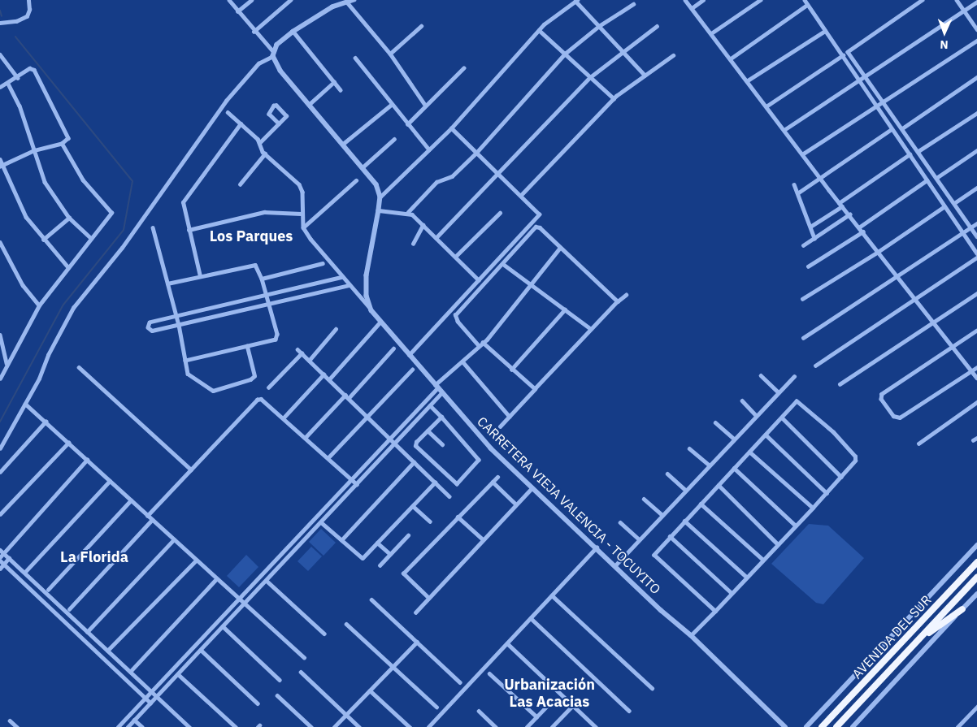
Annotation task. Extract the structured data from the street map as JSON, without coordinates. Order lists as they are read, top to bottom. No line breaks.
{"streets":{"highway":["AVENIDA DEL SUR"],"street":["CARRETERA VIEJA VALENCIA - TOCUYITO"]},"districts":["Los Parques","La Florida","Urbanización Las Acacias"],"north":"bottom"}
